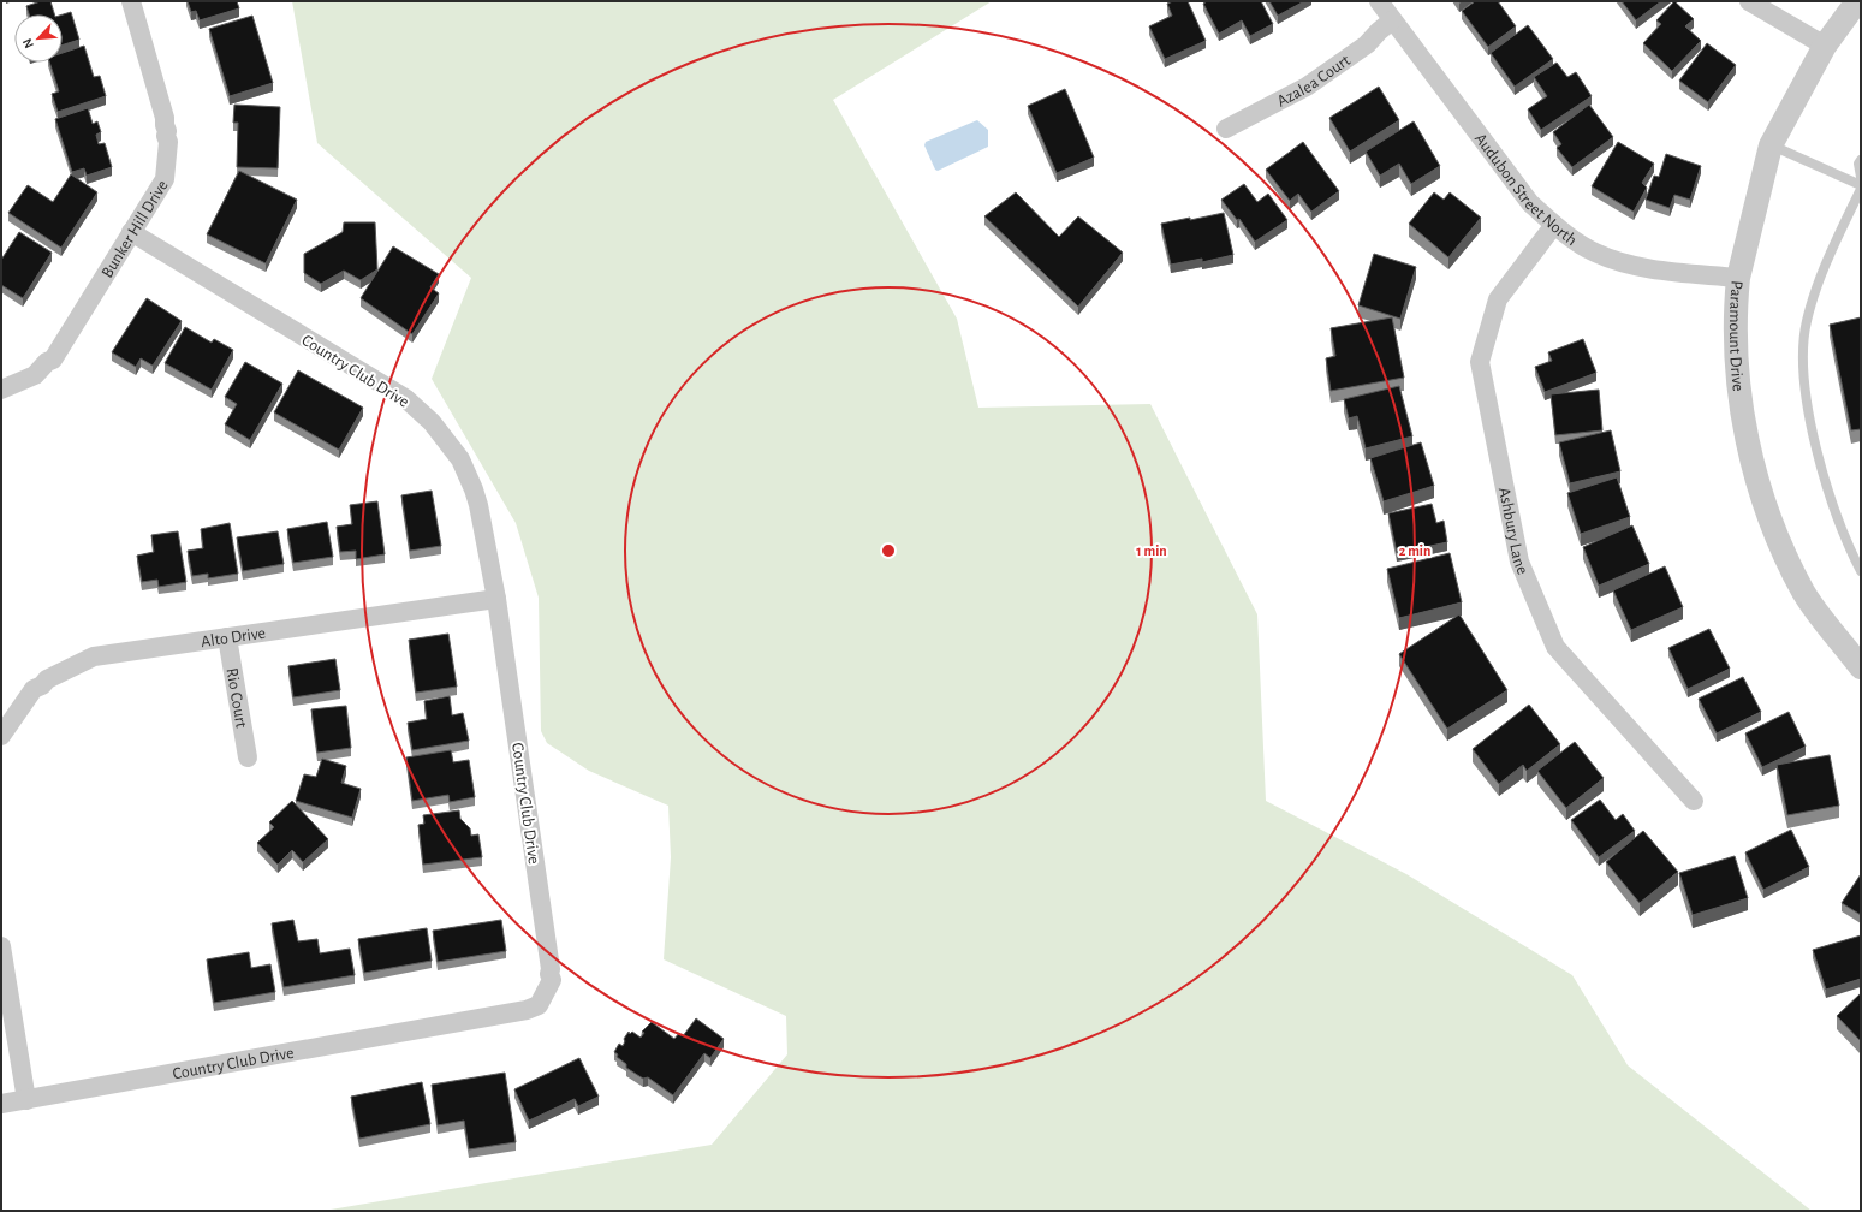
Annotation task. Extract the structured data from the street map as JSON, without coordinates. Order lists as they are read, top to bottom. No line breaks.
{"streets":{"street":["Azalea Court","Audubon Street North","Bunker Hill Drive","Paramount Drive","Country Club Drive","Ashbury Lane","Alto Drive","Rio Court"]},"crossings":[["Azalea Court","Audubon Street North"],["Audubon Street North","Paramount Drive"],["Audubon Street North","Ashbury Lane"],["Bunker Hill Drive","Country Club Drive"],["Country Club Drive","Alto Drive"],["Alto Drive","Rio Court"]],"north":"bottom left","rings":["1 min","2 min"]}
